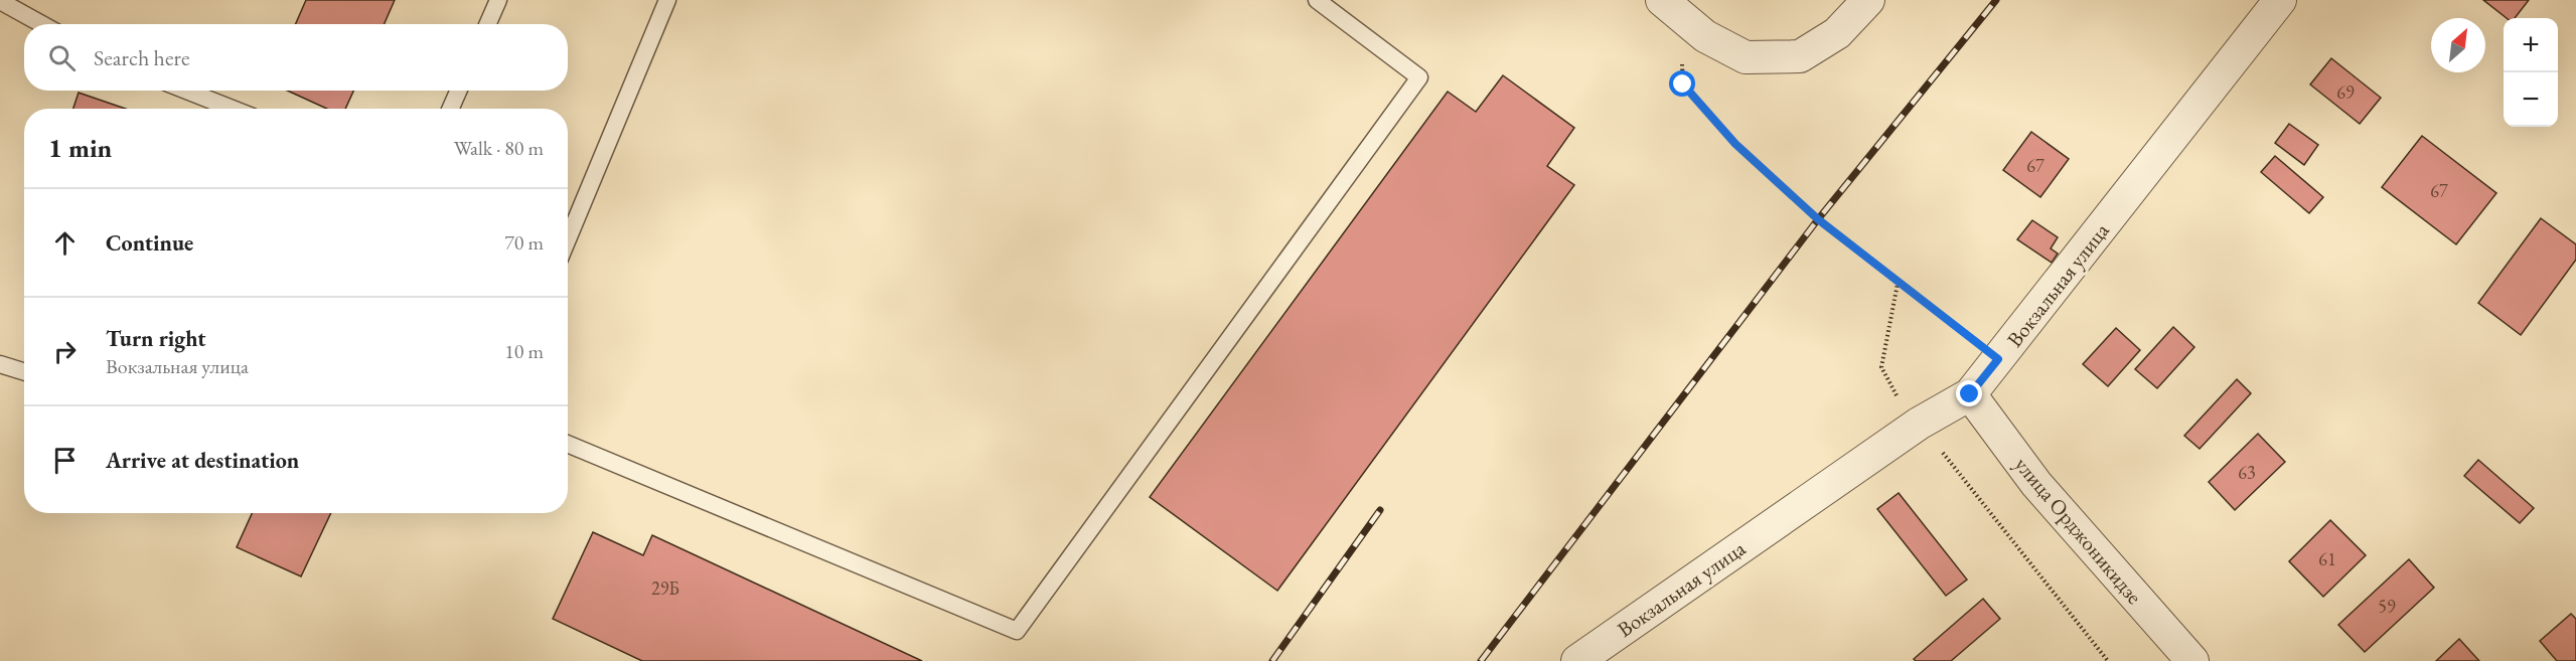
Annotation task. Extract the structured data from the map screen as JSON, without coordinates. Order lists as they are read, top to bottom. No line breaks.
{"streets":{"street":["Вокзальная улица","улица Орджоникидзе"]},"crossings":[["Вокзальная улица","улица Орджоникидзе"]],"house_numbers":["69","67","67","63","61","29Б","59"],"north":"top right","page":{"map_buttons":["+","−"],"search":"Search here","heading":["1 min","Walk · 80 m"],"list":[["Continue","70 m"],["Turn right","Вокзальная улица","10 m"],"Arrive at destination"]}}
